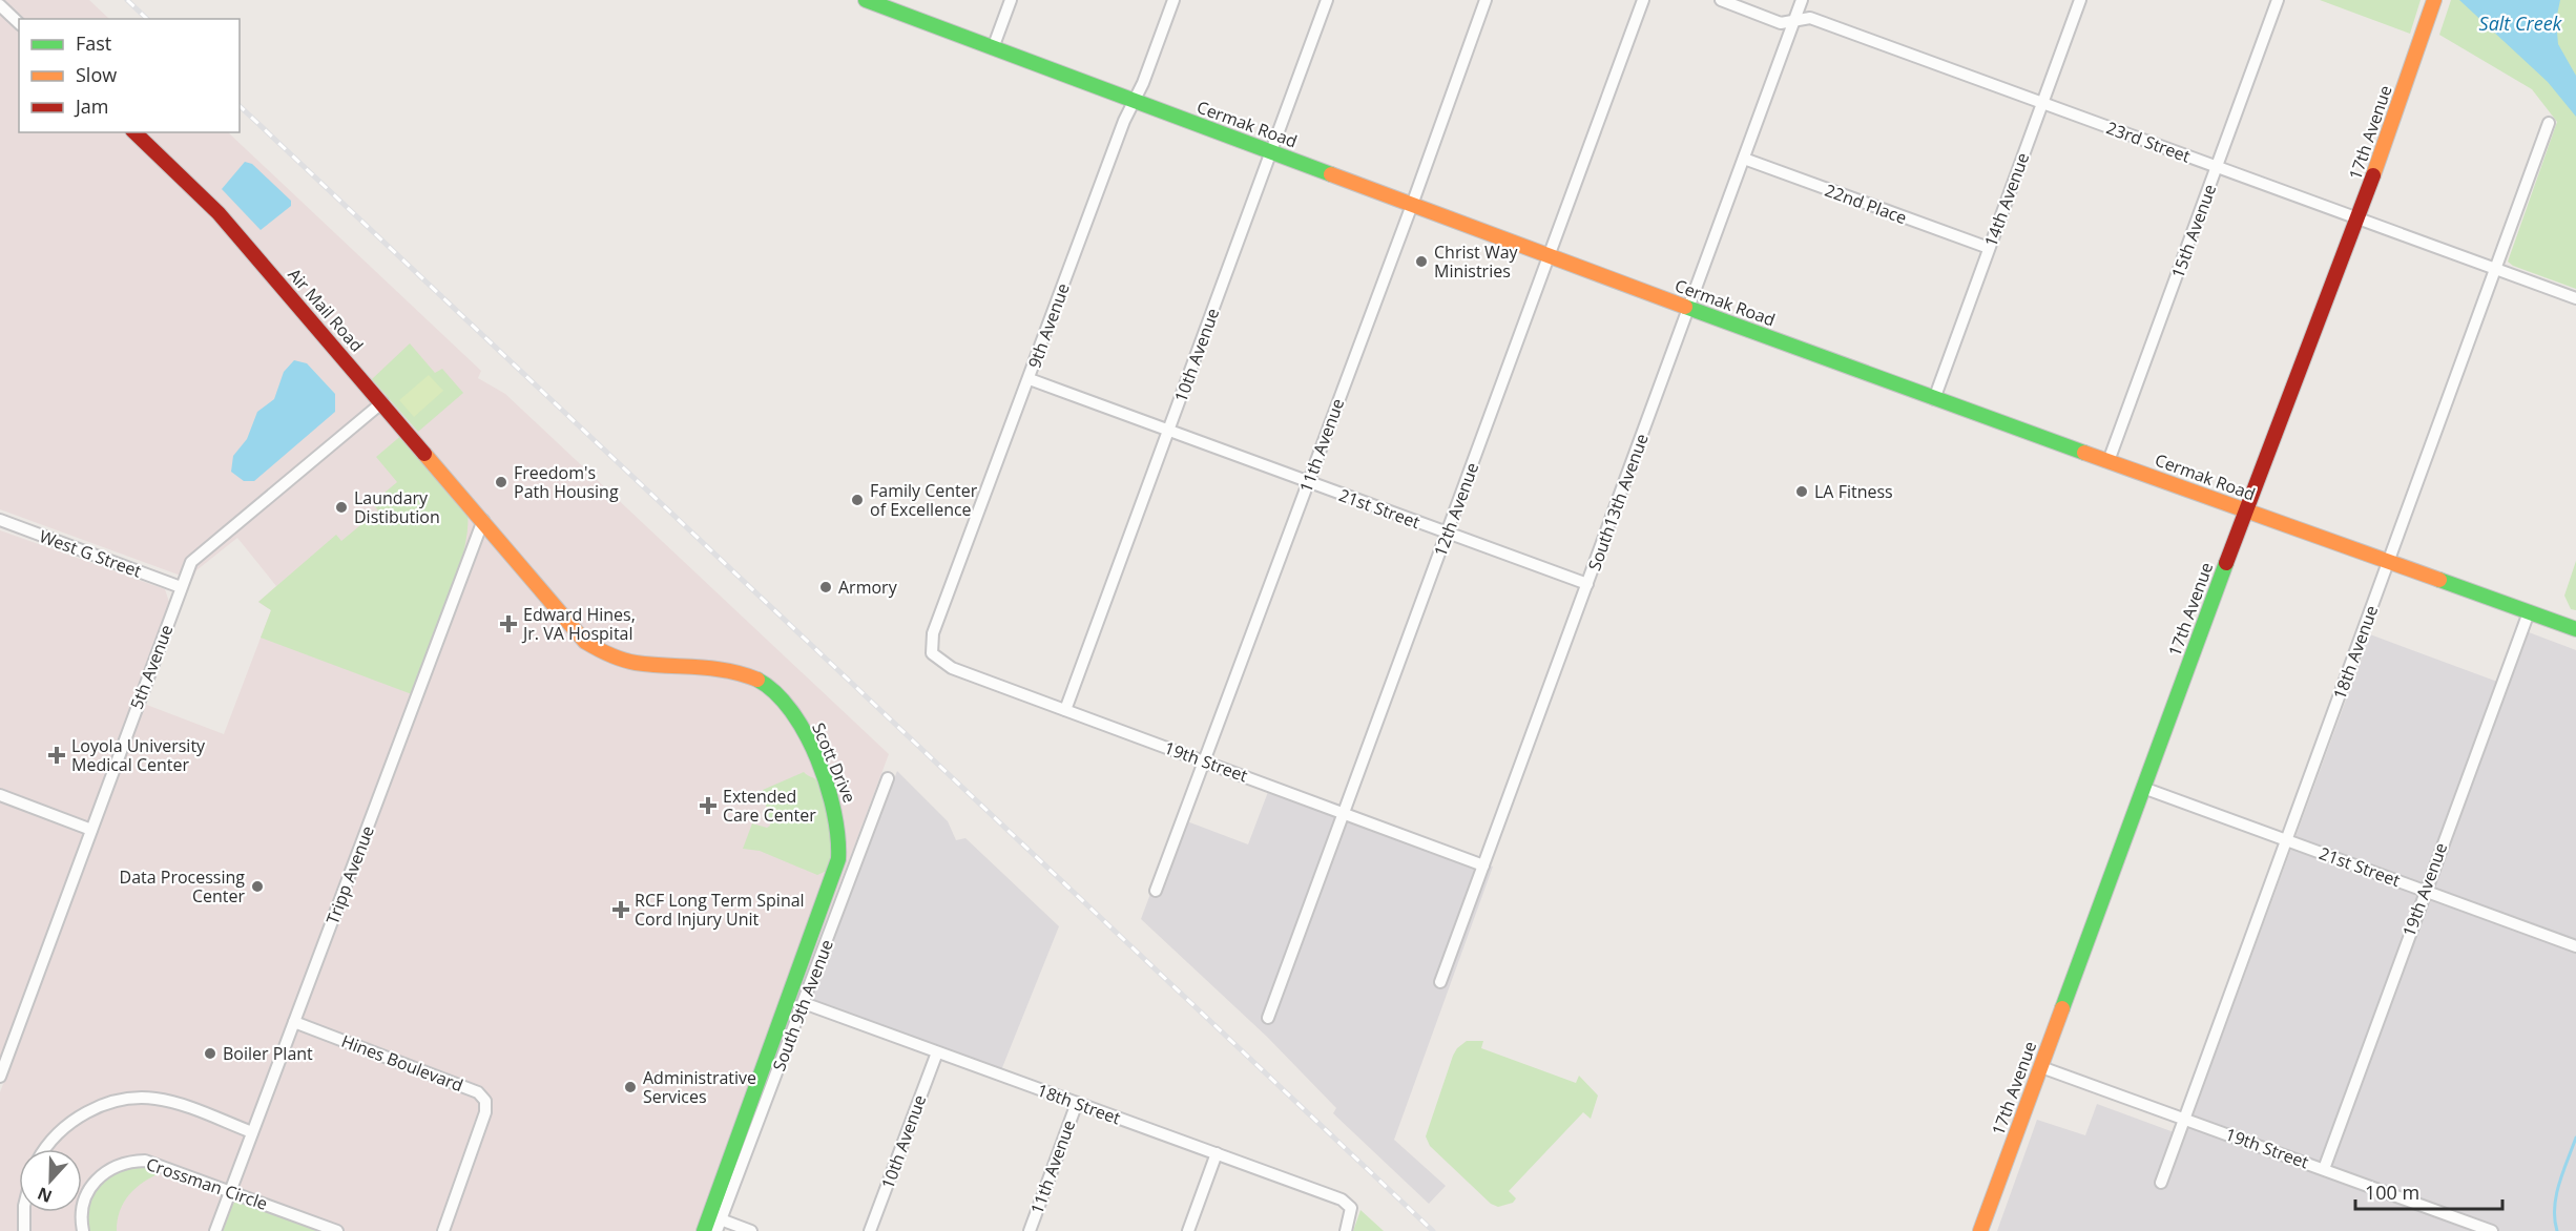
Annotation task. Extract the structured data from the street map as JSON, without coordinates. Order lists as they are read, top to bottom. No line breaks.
{"streets":{"street":["Cermak Road","17th Avenue","23rd Street","14th Avenue","22nd Place","15th Avenue","Air Mail Road","9th Avenue","10th Avenue","11th Avenue","South13th Avenue","21st Street","12th Avenue","West G Street","18th Avenue","5th Avenue","19th Street","Scott Drive","Tripp Avenue","19th Avenue","South 9th Avenue","Hines Boulevard","18th Street","Crossman Circle"]},"crossings":[["Cermak Road","17th Avenue"],["Cermak Road","14th Avenue"],["Cermak Road","15th Avenue"],["Cermak Road","9th Avenue"],["Cermak Road","10th Avenue"],["Cermak Road","11th Avenue"],["Cermak Road","South13th Avenue"],["Cermak Road","12th Avenue"],["Cermak Road","18th Avenue"],["Cermak Road","19th Avenue"],["17th Avenue","23rd Street"],["17th Avenue","21st Street"],["17th Avenue","19th Street"],["23rd Street","14th Avenue"],["23rd Street","15th Avenue"],["23rd Street","South13th Avenue"],["23rd Street","18th Avenue"],["14th Avenue","22nd Place"],["22nd Place","South13th Avenue"],["Air Mail Road","5th Avenue"],["Air Mail Road","Scott Drive"],["Air Mail Road","Tripp Avenue"],["9th Avenue","21st Street"],["9th Avenue","19th Street"],["10th Avenue","21st Street"],["10th Avenue","19th Street"],["10th Avenue","18th Street"],["11th Avenue","21st Street"],["11th Avenue","19th Street"],["11th Avenue","18th Street"],["South13th Avenue","21st Street"],["South13th Avenue","19th Street"],["21st Street","12th Avenue"],["21st Street","18th Avenue"],["21st Street","19th Avenue"],["12th Avenue","19th Street"],["West G Street","5th Avenue"],["18th Avenue","19th Street"],["19th Street","19th Avenue"],["Scott Drive","Tripp Avenue"],["Tripp Avenue","Hines Boulevard"],["Tripp Avenue","Crossman Circle"],["South 9th Avenue","18th Street"]],"water":["Salt Creek"],"places":{"other":["Christ Way Ministries","Freedom's Path Housing","LA Fitness","Family Center of Excellence","Laundary Distibution","Armory","Data Processing Center","Boiler Plant","Administrative Services"],"health":["Edward Hines, Jr. VA Hospital","Loyola University Medical Center","Extended Care Center","RCF Long Term Spinal Cord Injury Unit"]},"legend":["Fast","Slow","Jam"],"scale_bar":"100 m","north":"bottom"}
